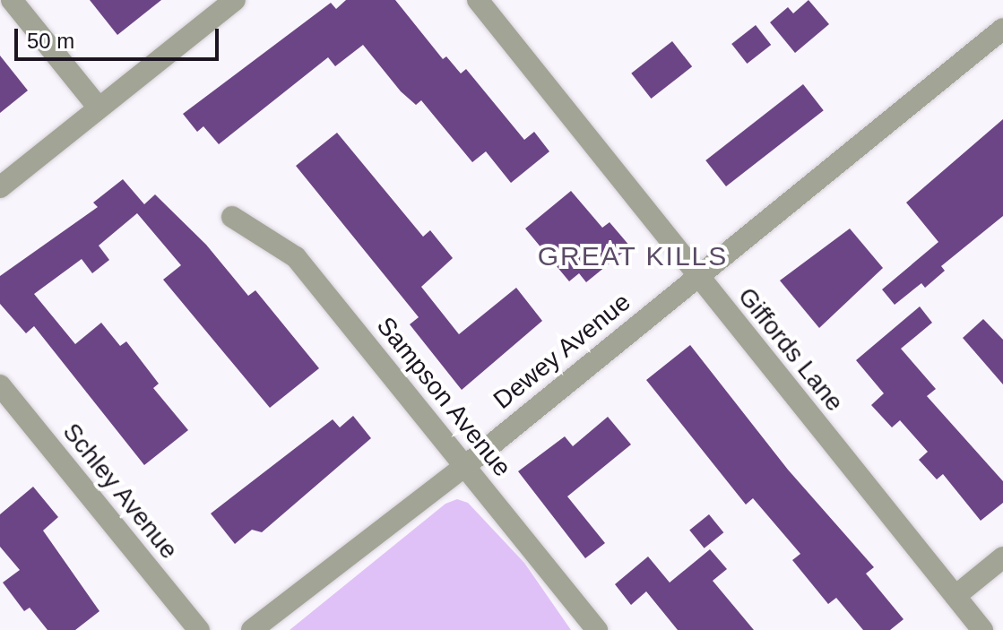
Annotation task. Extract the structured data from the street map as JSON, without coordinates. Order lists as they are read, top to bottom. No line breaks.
{"streets":{"street":["Giffords Lane","Dewey Avenue","Sampson Avenue","Schley Avenue"]},"crossings":[["Giffords Lane","Dewey Avenue"],["Dewey Avenue","Sampson Avenue"]],"districts":["GREAT KILLS"],"scale_bar":"50 m"}
